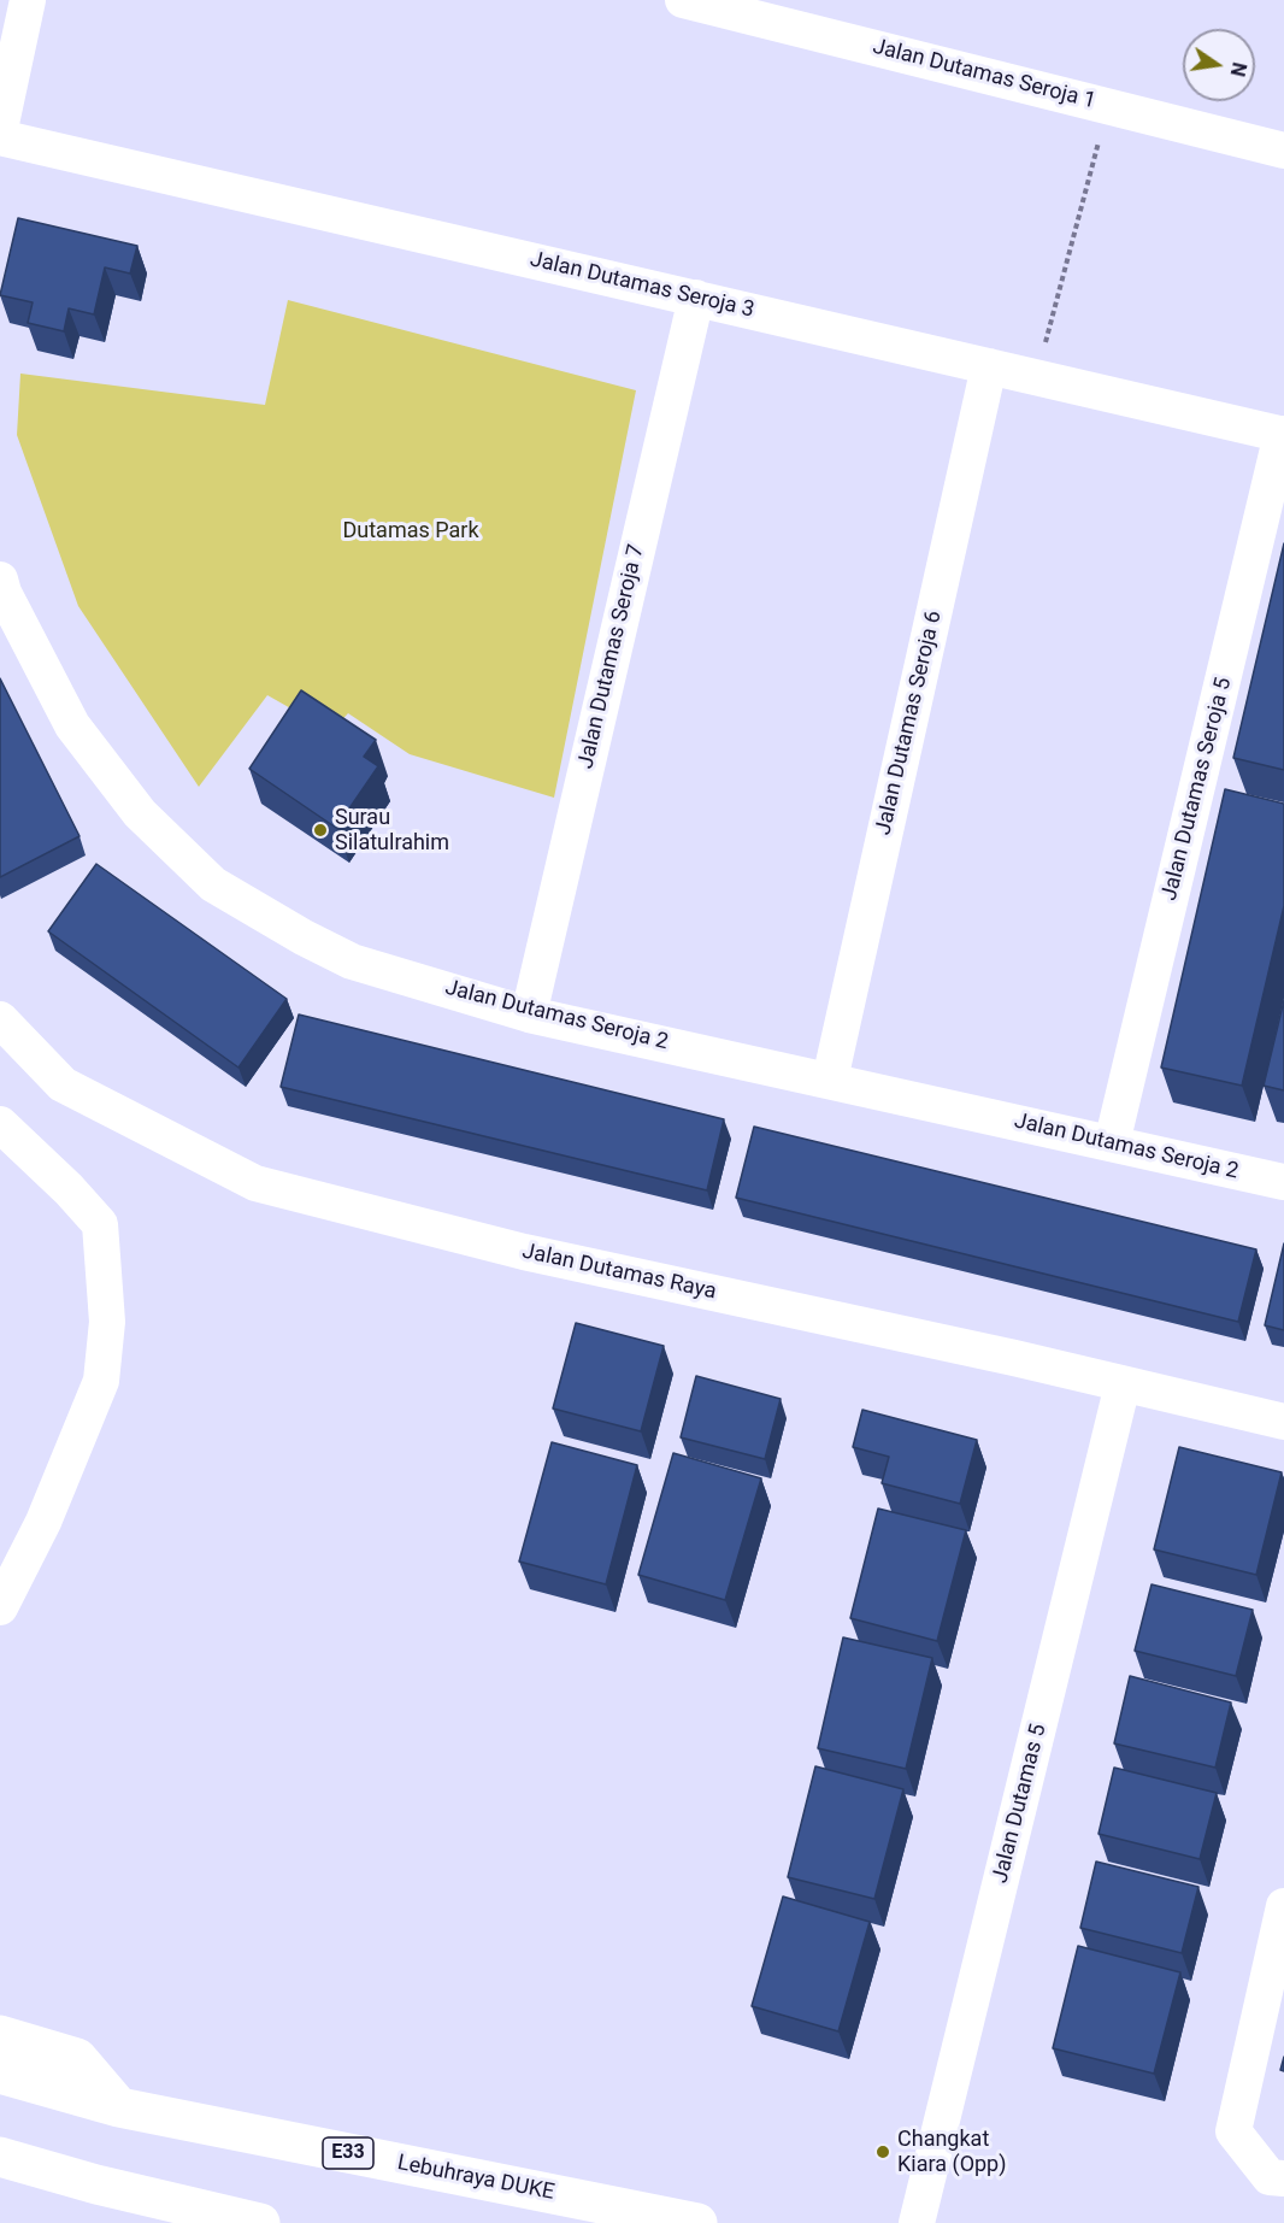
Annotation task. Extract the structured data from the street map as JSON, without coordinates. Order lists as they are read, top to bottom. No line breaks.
{"streets":{"highway":["E33","Lebuhraya DUKE"],"street":["Jalan Dutamas Seroja 1","Jalan Dutamas Seroja 3","Jalan Dutamas Seroja 7","Jalan Dutamas Seroja 6","Jalan Dutamas Seroja 5","Jalan Dutamas Seroja 2","Jalan Dutamas Raya","Jalan Dutamas 5"]},"crossings":[["Jalan Dutamas Seroja 3","Jalan Dutamas Seroja 7"],["Jalan Dutamas Seroja 3","Jalan Dutamas Seroja 6"],["Jalan Dutamas Seroja 3","Jalan Dutamas Seroja 5"],["Jalan Dutamas Seroja 7","Jalan Dutamas Seroja 2"],["Jalan Dutamas Seroja 6","Jalan Dutamas Seroja 2"],["Jalan Dutamas Seroja 5","Jalan Dutamas Seroja 2"],["Jalan Dutamas Raya","Jalan Dutamas 5"]],"parks":["Dutamas Park"],"places":["Surau Silatulrahim","Changkat Kiara (Opp)"],"north":"right"}
